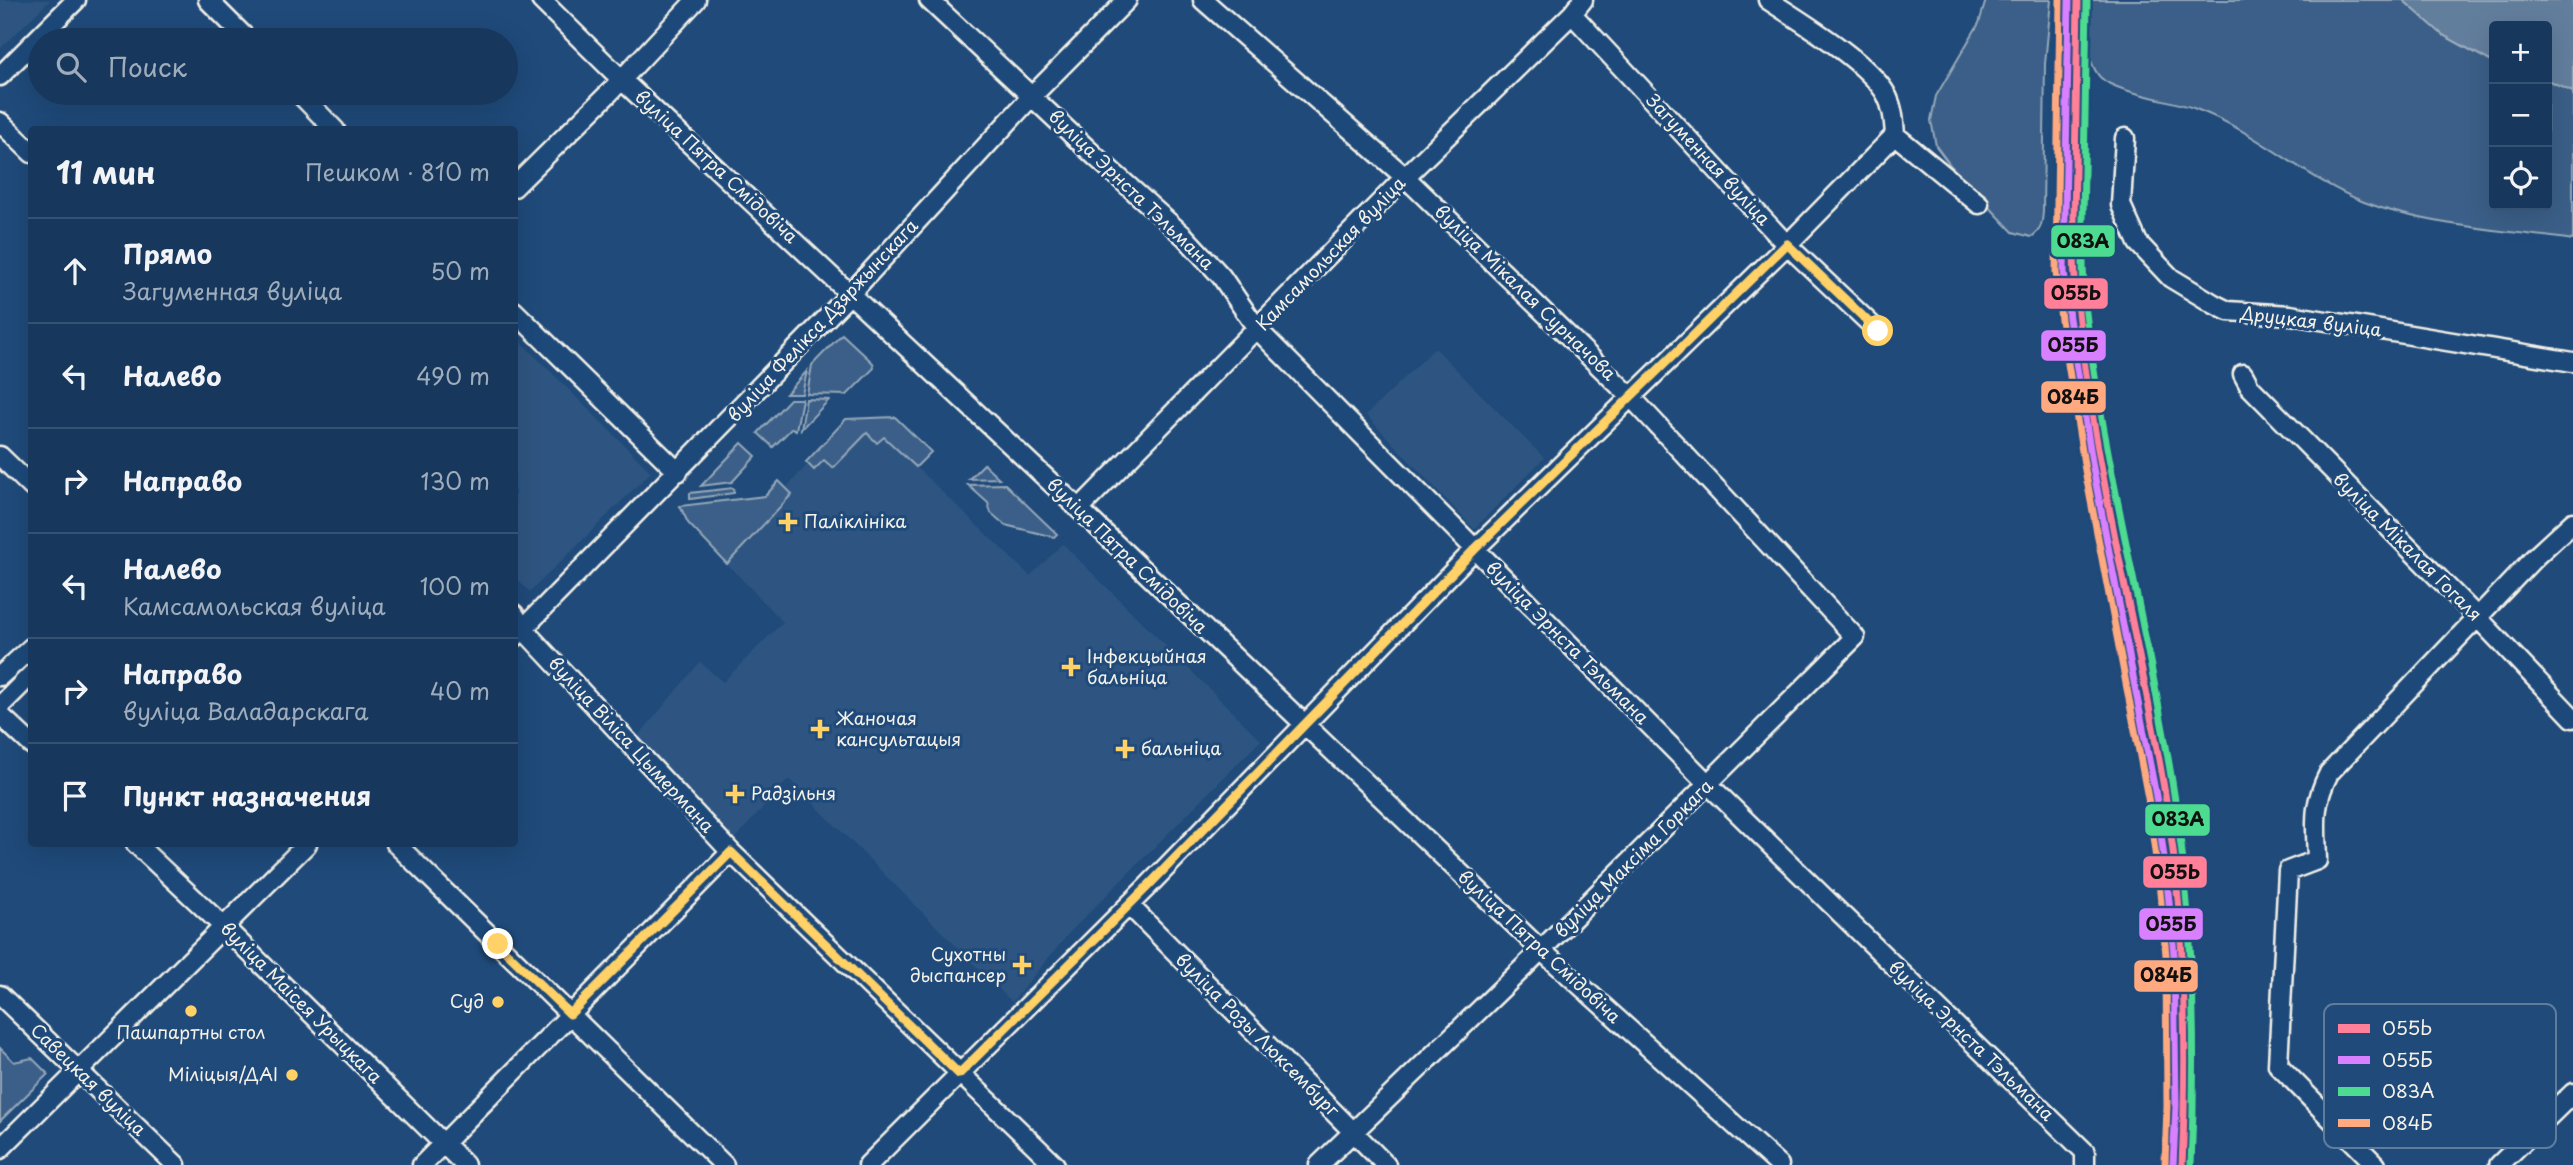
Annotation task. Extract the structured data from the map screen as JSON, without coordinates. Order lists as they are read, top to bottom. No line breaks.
{"streets":{"street":["Загуменная вуліца","вуліца Пятра Смідовіча","вуліца Эрнста Тэльмана","Камсамольская вуліца","вуліца Мікалая Сурначова","вуліца Фелікса Дзяржынскага","Друцкая вуліца","вуліца Мікалая Гогаля","вуліца Віліса Цымермана","вуліца Максіма Горкага","вуліца Маісея Урыцкага","вуліца Розы Люксембург","Савецкая вуліца"]},"crossings":[["Загуменная вуліца","Камсамольская вуліца"],["вуліца Пятра Смідовіча","Камсамольская вуліца"],["вуліца Пятра Смідовіча","вуліца Фелікса Дзяржынскага"],["вуліца Пятра Смідовіча","вуліца Максіма Горкага"],["вуліца Эрнста Тэльмана","Камсамольская вуліца"],["вуліца Эрнста Тэльмана","вуліца Фелікса Дзяржынскага"],["вуліца Эрнста Тэльмана","вуліца Максіма Горкага"],["Камсамольская вуліца","вуліца Мікалая Сурначова"],["вуліца Мікалая Сурначова","вуліца Максіма Горкага"],["вуліца Максіма Горкага","вуліца Розы Люксембург"]],"places":{"health":["Паліклініка","Інфекцыйная бальніца","Жаночая кансультацыя","бальніца","Радзільня","Сухотны дыспансер"],"other":["Суд","Пашпартны стол","Міліцыя/ДАІ"]},"lines":["transit line 055Ь","transit line 055Б","transit line 083А","transit line 084Б"],"legend":["055Ь","055Б","083А","084Б"],"page":{"map_buttons":["+","−"],"search":"Поиск","heading":["11 мин","Пешком · 810 m"],"list":[["Прямо","Загуменная вуліца","50 m"],["Налево","490 m"],["Направо","130 m"],["Налево","Камсамольская вуліца","100 m"],["Направо","вуліца Валадарскага","40 m"],"Пункт назначения"]}}
